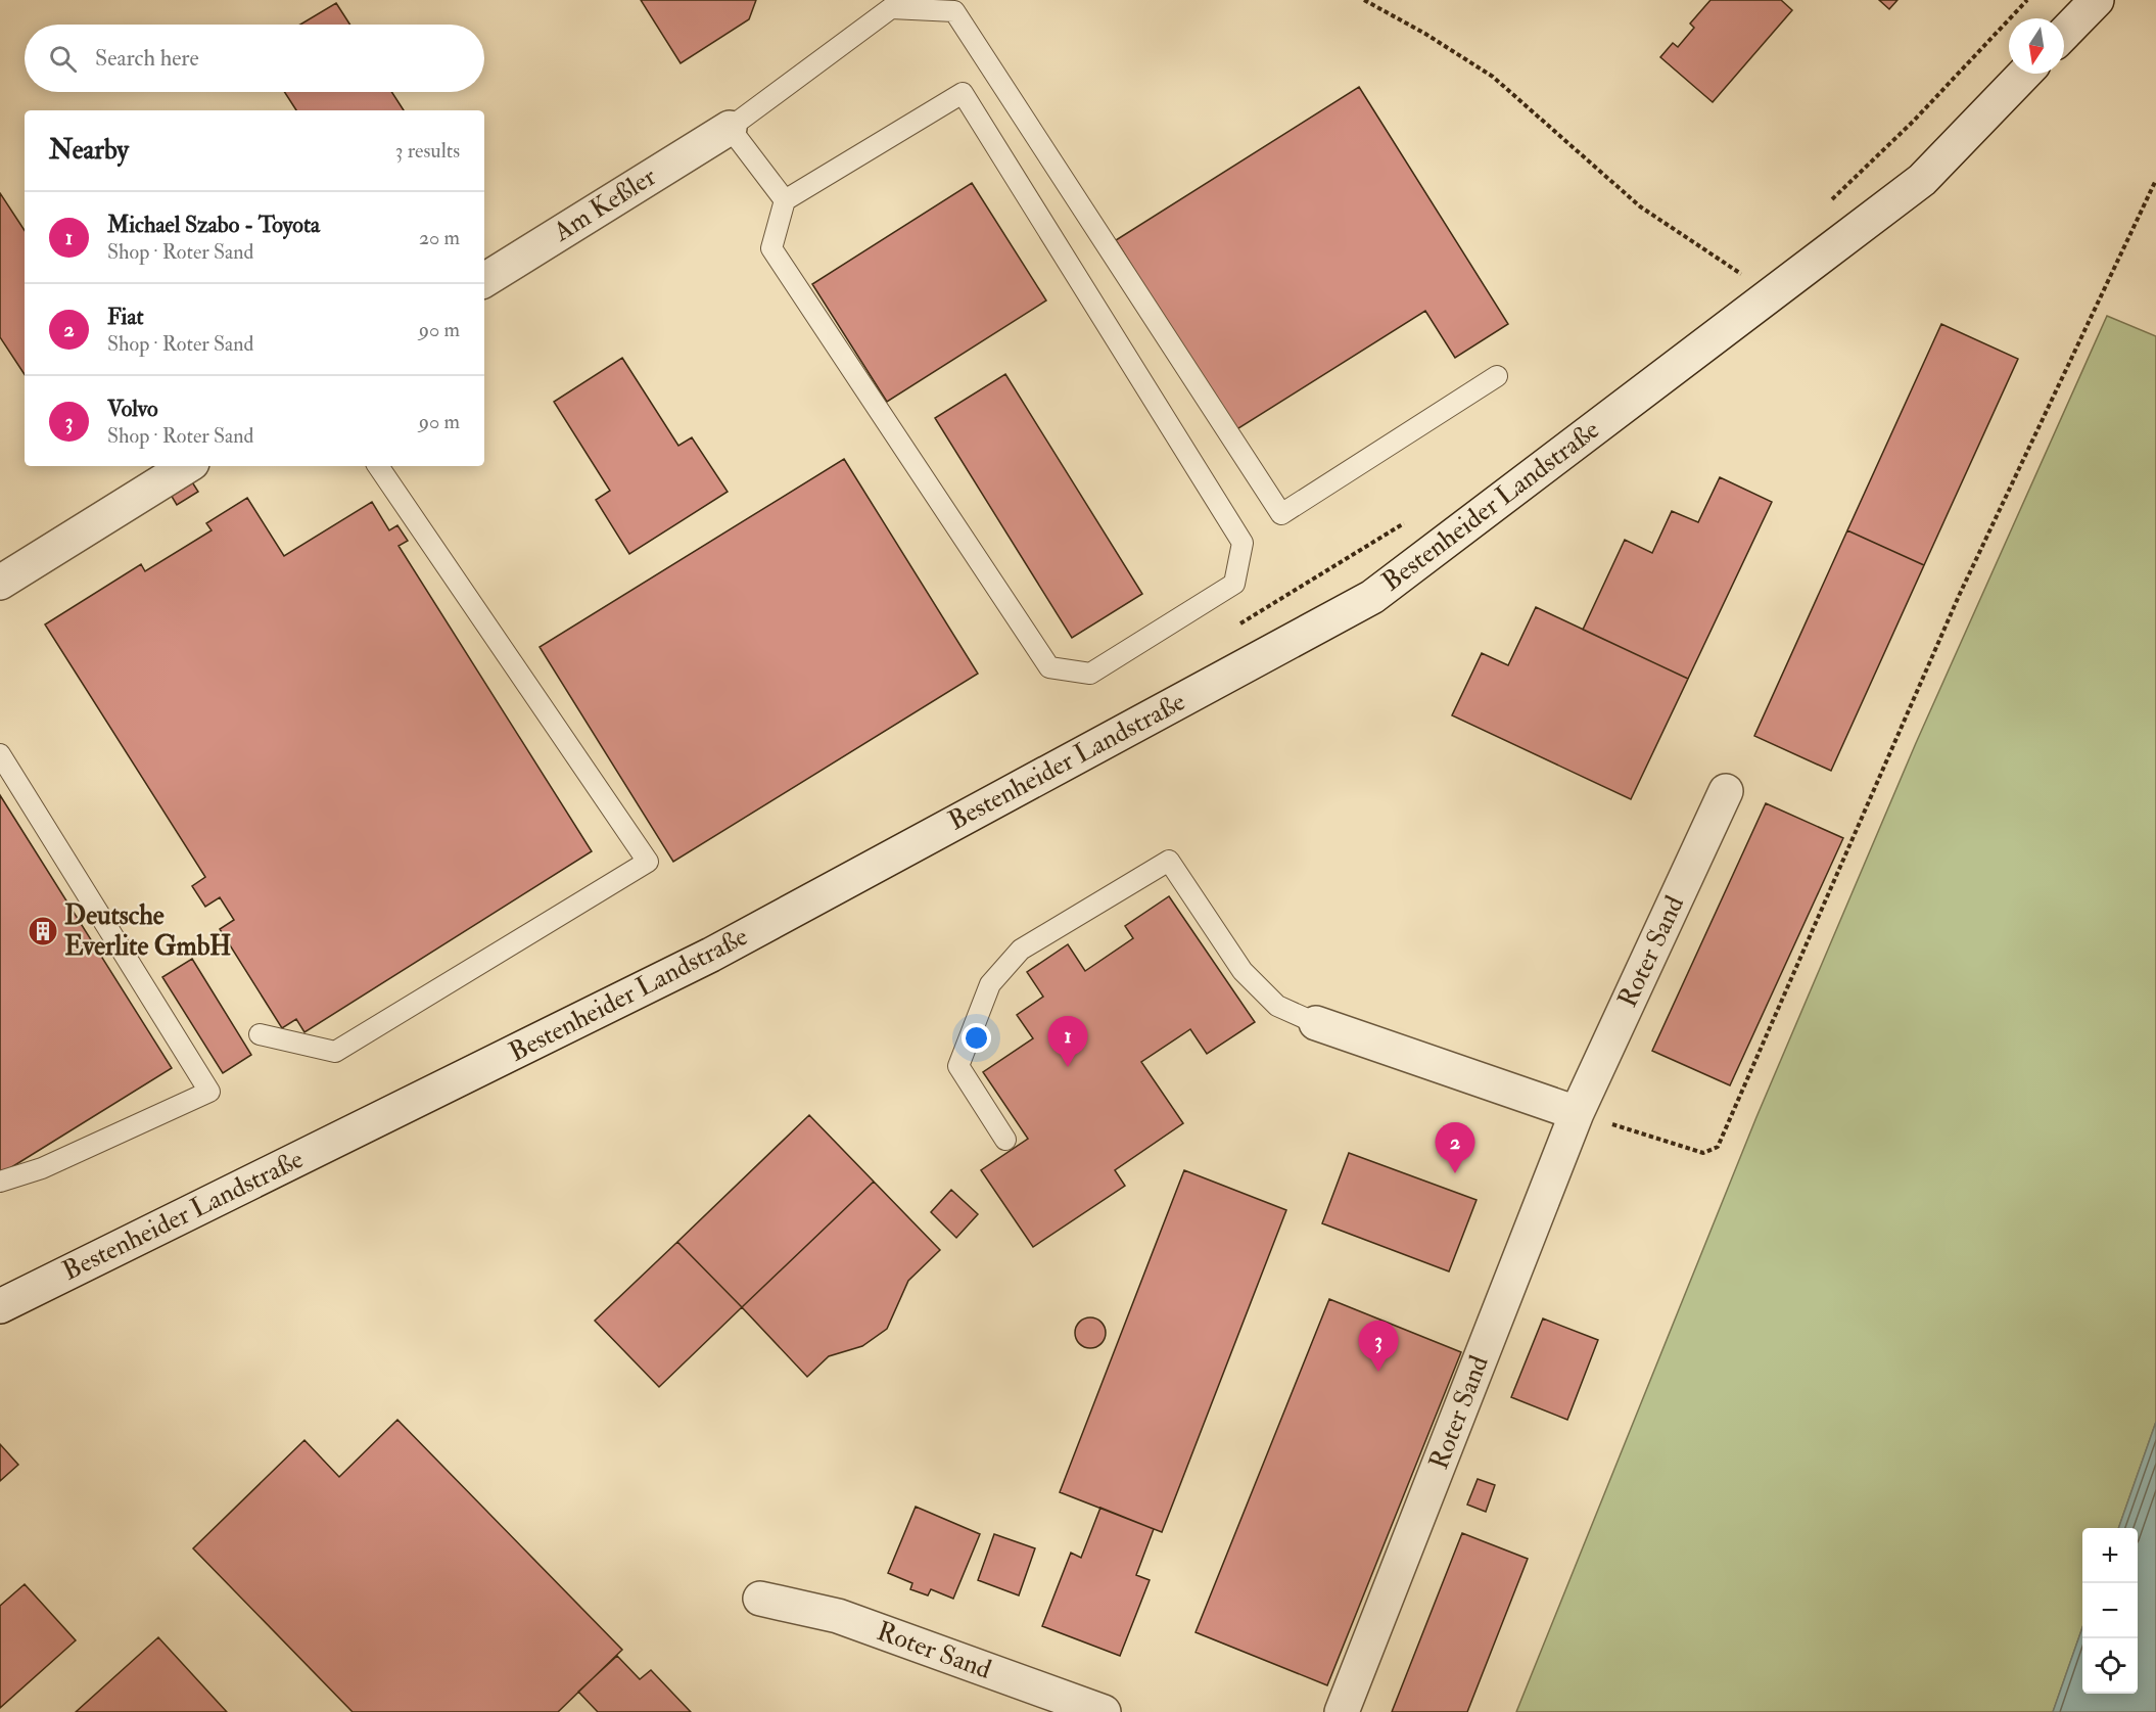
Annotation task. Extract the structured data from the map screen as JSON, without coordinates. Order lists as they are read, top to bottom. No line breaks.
{"streets":{"main road":["Am Keßler","Bestenheider Landstraße","Roter Sand"]},"places":{"building":["Deutsche Everlite GmbH"]},"north":"bottom","page":{"search":"Search here","heading":["Nearby","3 results"],"list":[{"mark":"1","name":"Michael Szabo - Toyota","note":"Shop · Roter Sand","value":"20 m"},{"mark":"2","name":"Fiat","note":"Shop · Roter Sand","value":"90 m"},{"mark":"3","name":"Volvo","note":"Shop · Roter Sand","value":"90 m"}],"pins":["1","2","3"],"map_buttons":["+","−"]}}
